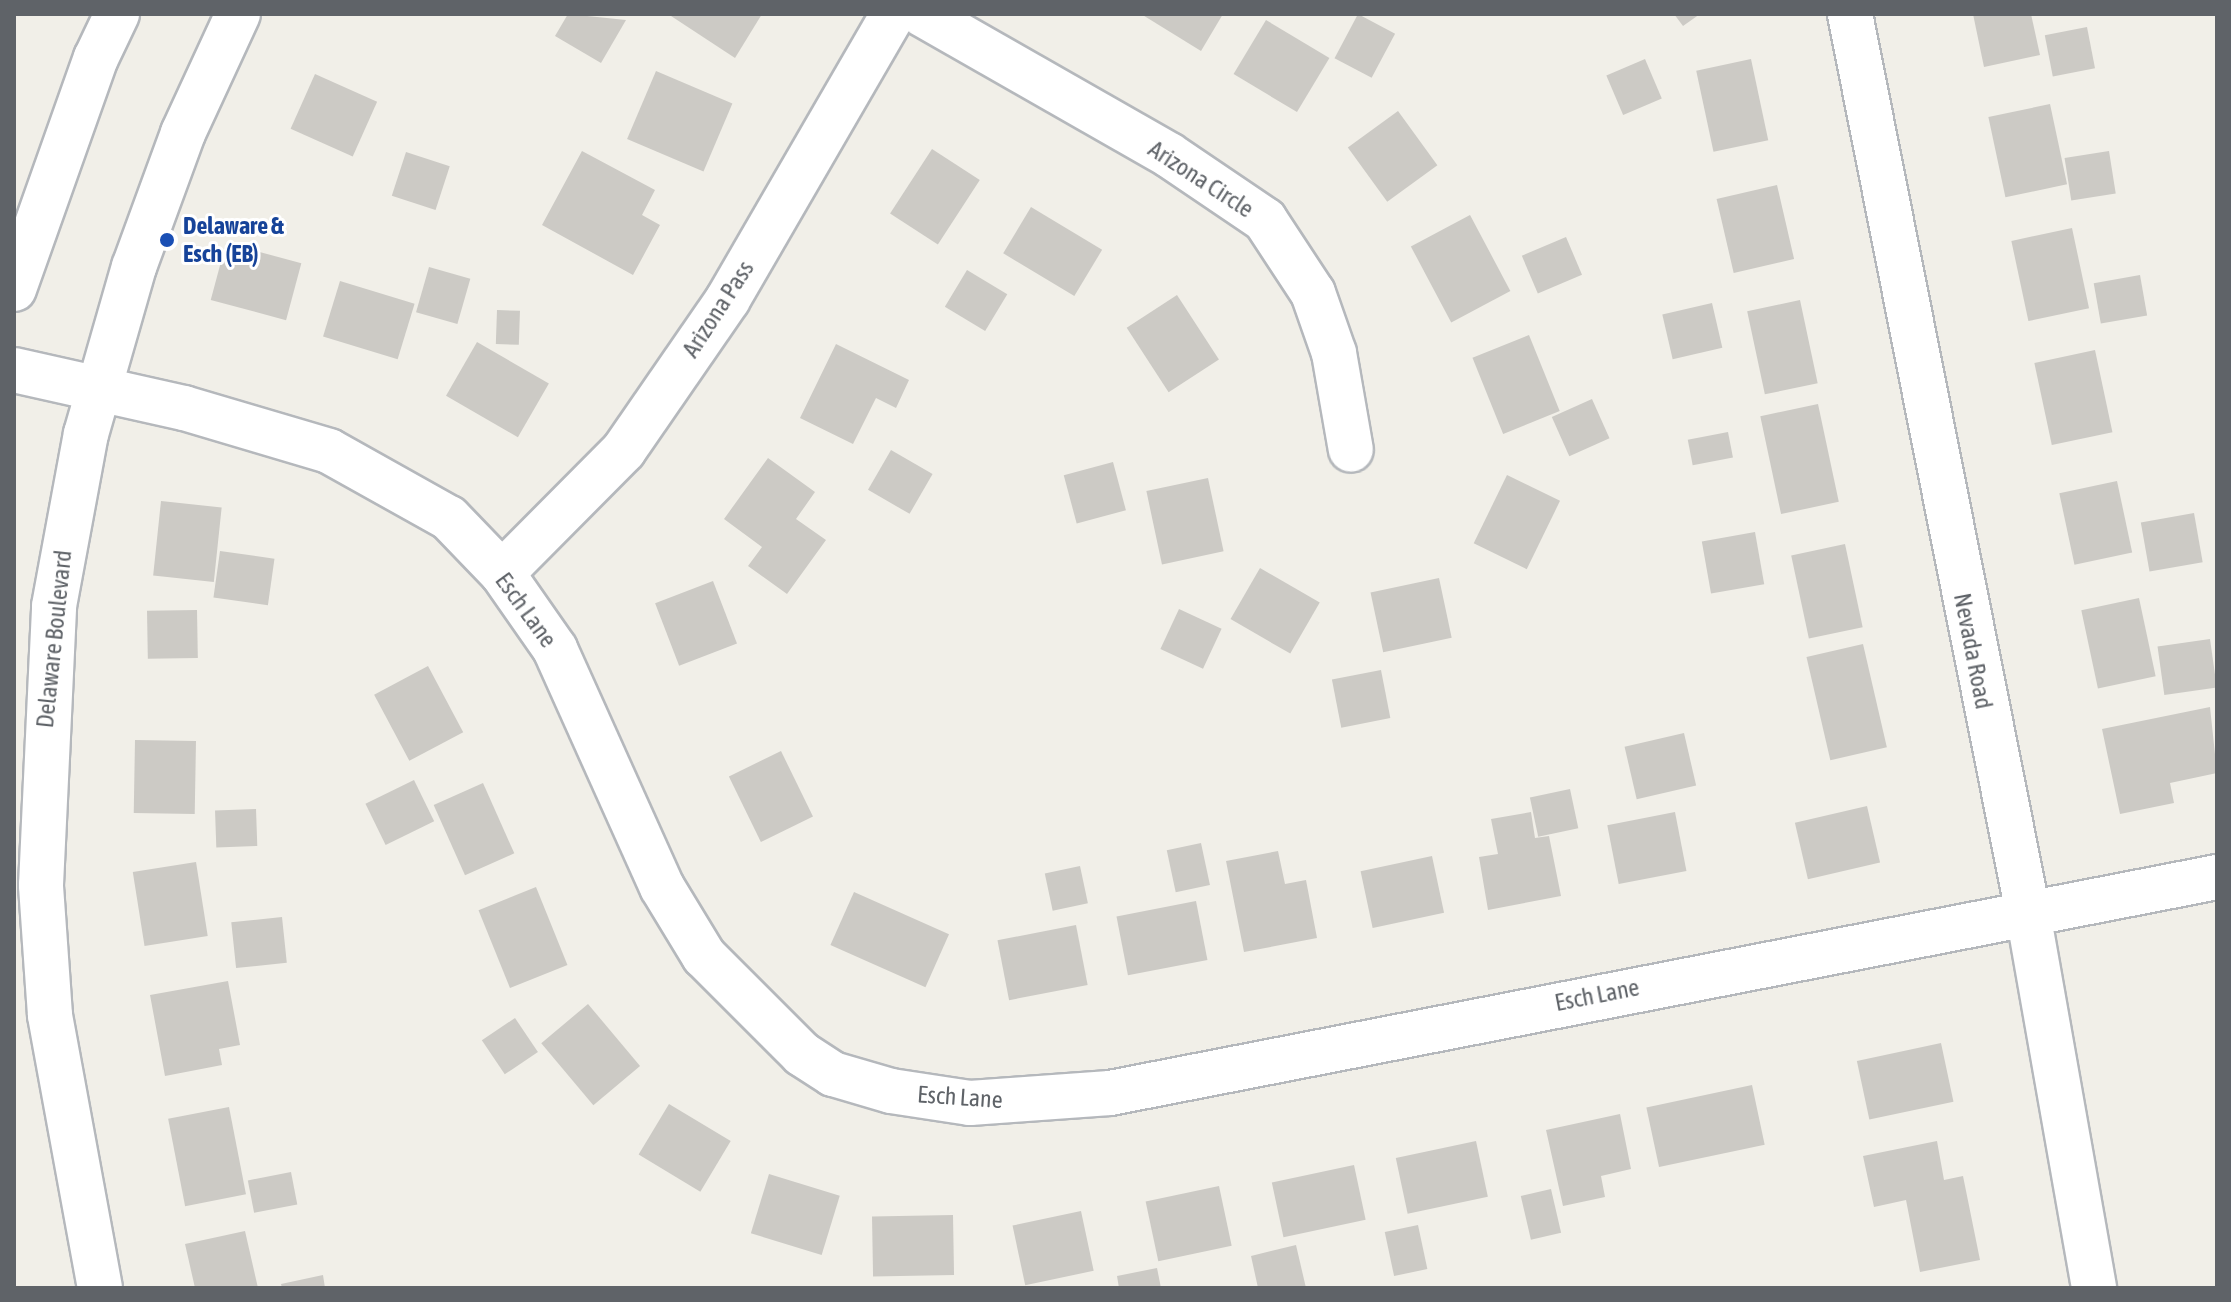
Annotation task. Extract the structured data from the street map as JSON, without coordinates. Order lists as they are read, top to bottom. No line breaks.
{"streets":{"street":["Arizona Circle","Arizona Pass","Esch Lane","Delaware Boulevard","Nevada Road"]},"crossings":[["Arizona Pass","Esch Lane"],["Esch Lane","Delaware Boulevard"],["Esch Lane","Nevada Road"]],"places":["Delaware & Esch (EB)"]}
